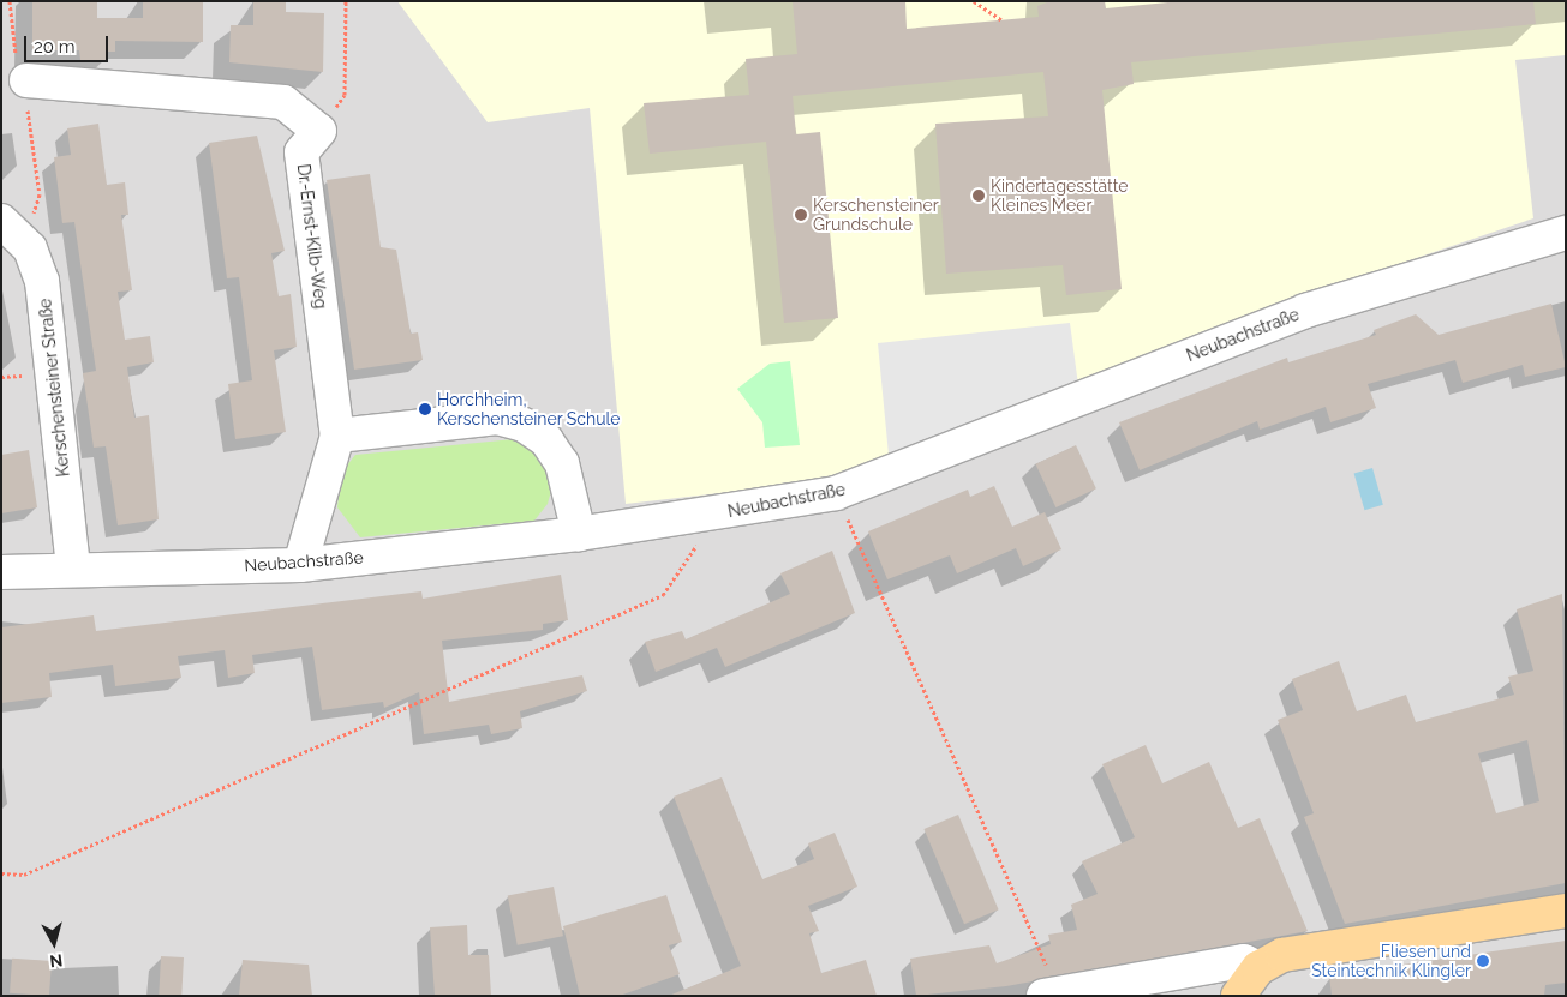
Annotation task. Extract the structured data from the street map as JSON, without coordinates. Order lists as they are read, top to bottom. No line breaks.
{"streets":{"street":["Dr.-Ernst-Kilb-Weg","Neubachstraße","Kerschensteiner Straße"]},"crossings":[["Dr.-Ernst-Kilb-Weg","Neubachstraße"],["Neubachstraße","Kerschensteiner Straße"]],"places":["Kindertagesstätte Kleines Meer","Kerschensteiner Grundschule","Horchheim, Kerschensteiner Schule","Fliesen und Steintechnik Klingler"],"scale_bar":"20 m","north":"bottom"}
